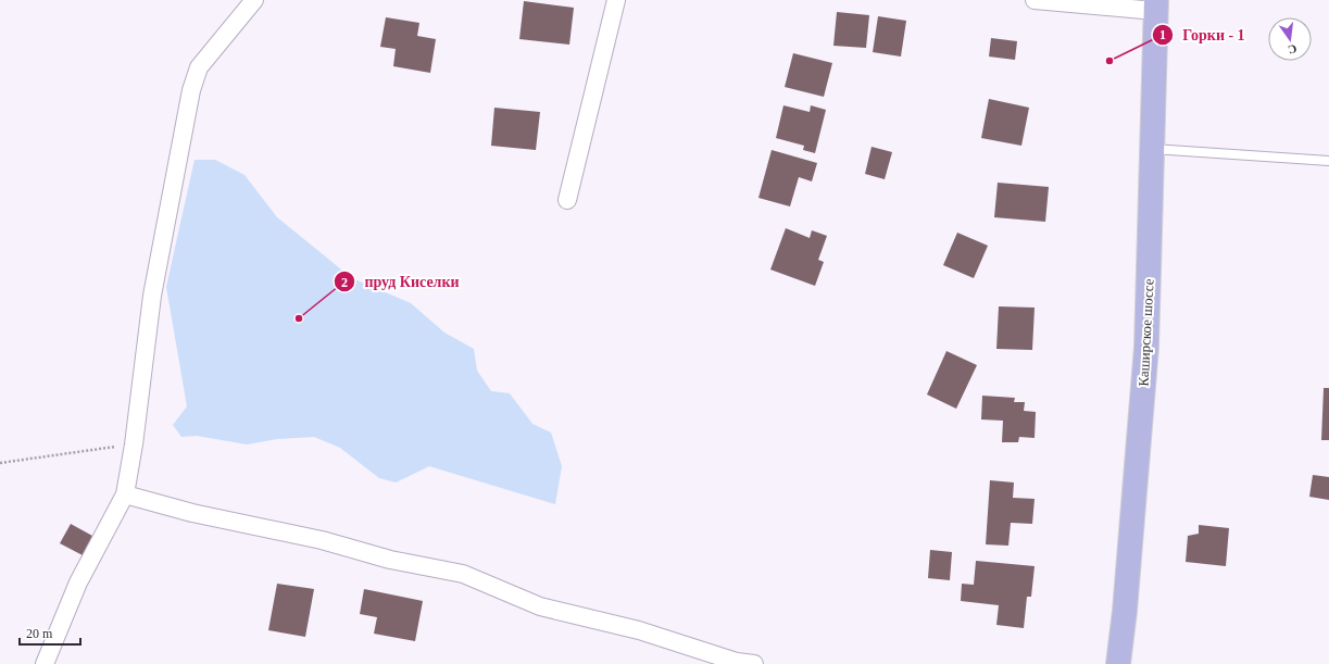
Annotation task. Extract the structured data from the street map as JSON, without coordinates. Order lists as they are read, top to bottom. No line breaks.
{"streets":{"main road":["Каширское шоссе"]},"places":["Горки - 1","пруд Киселки"],"scale_bar":"20 m","north":"bottom"}
